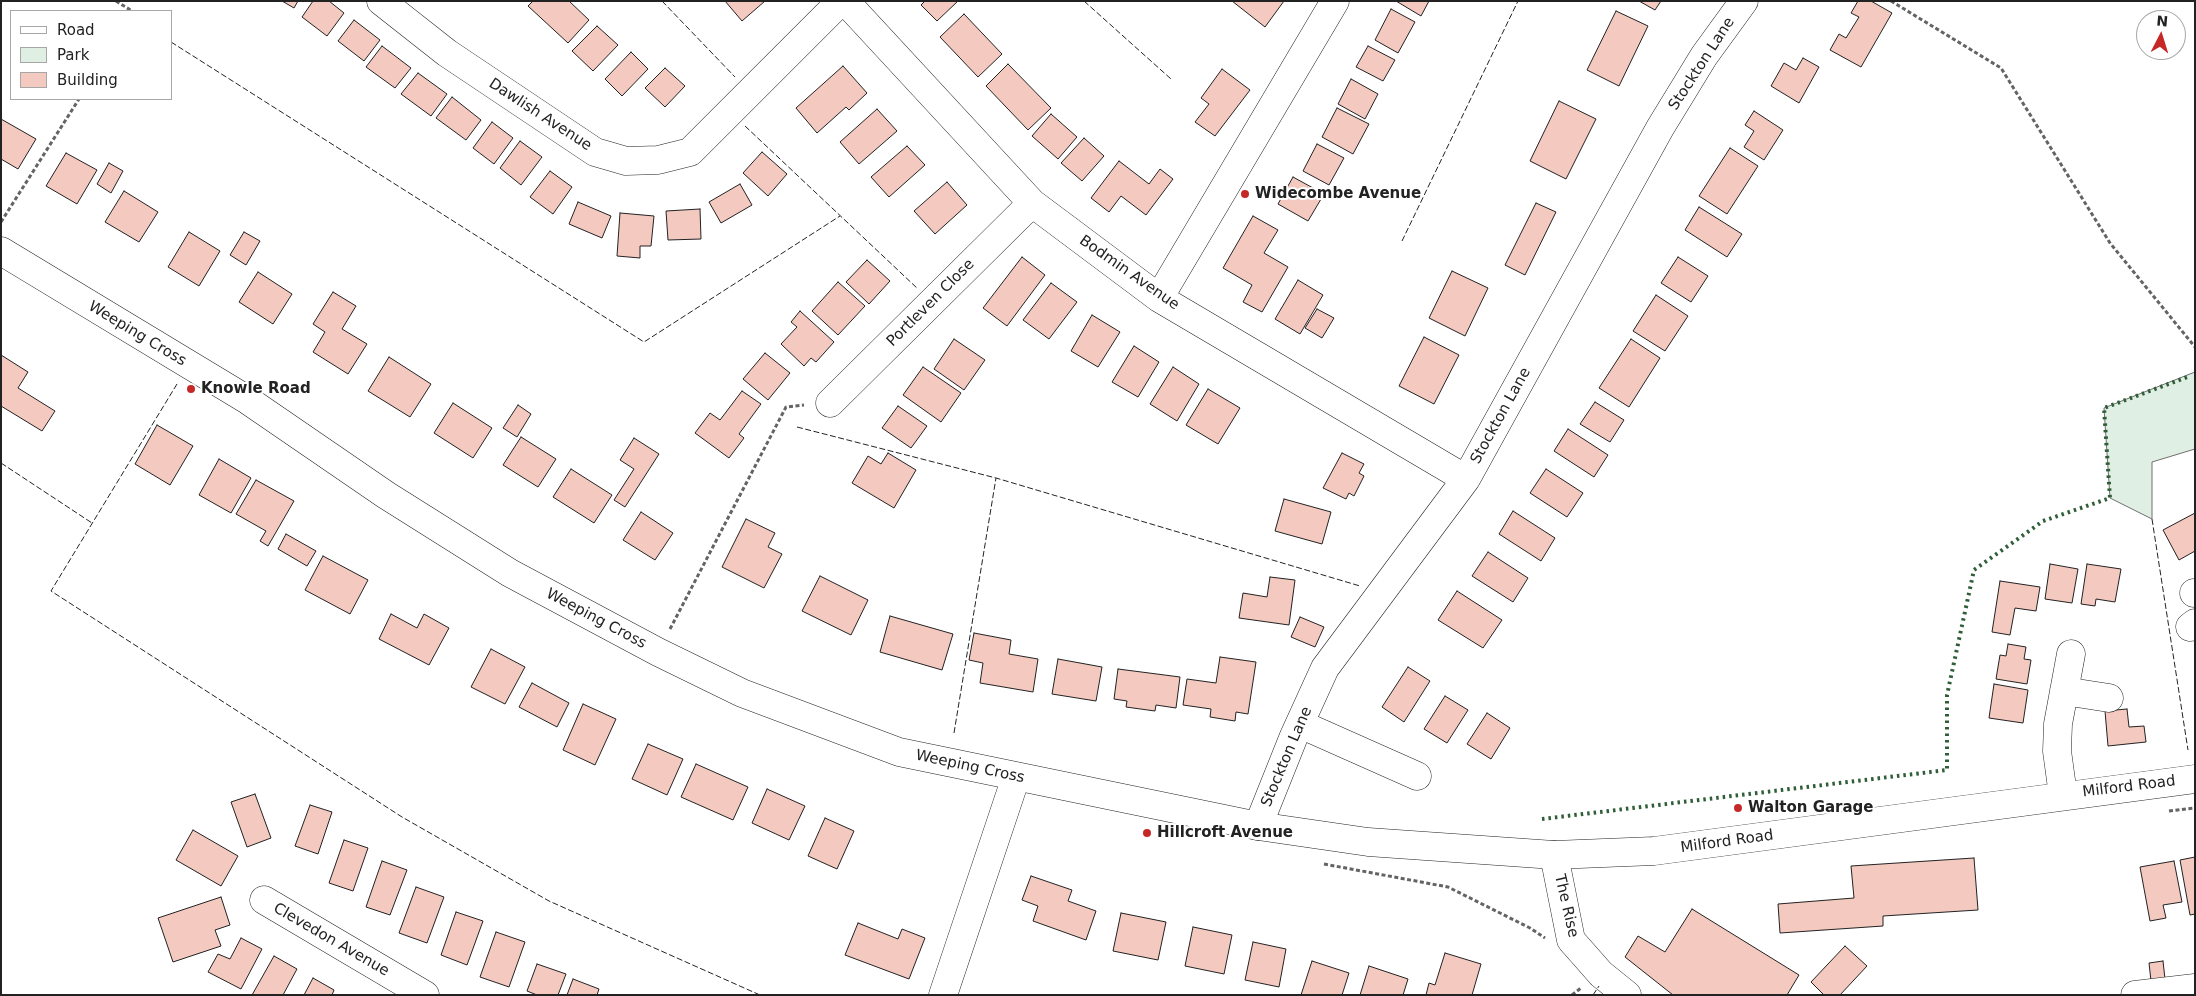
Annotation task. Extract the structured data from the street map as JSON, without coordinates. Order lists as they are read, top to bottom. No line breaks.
{"streets":{"main road":["Stockton Lane","Dawlish Avenue","Bodmin Avenue","Portleven Close","Weeping Cross","Milford Road","The Rise","Clevedon Avenue"]},"crossings":[["Stockton Lane","Bodmin Avenue"],["Stockton Lane","Weeping Cross"],["Stockton Lane","Milford Road"],["Bodmin Avenue","Portleven Close"],["Weeping Cross","Milford Road"],["Milford Road","The Rise"]],"places":["Widecombe Avenue","Knowle Road","Walton Garage","Hillcroft Avenue"],"legend":["Road","Park","Building"],"north":"top"}
